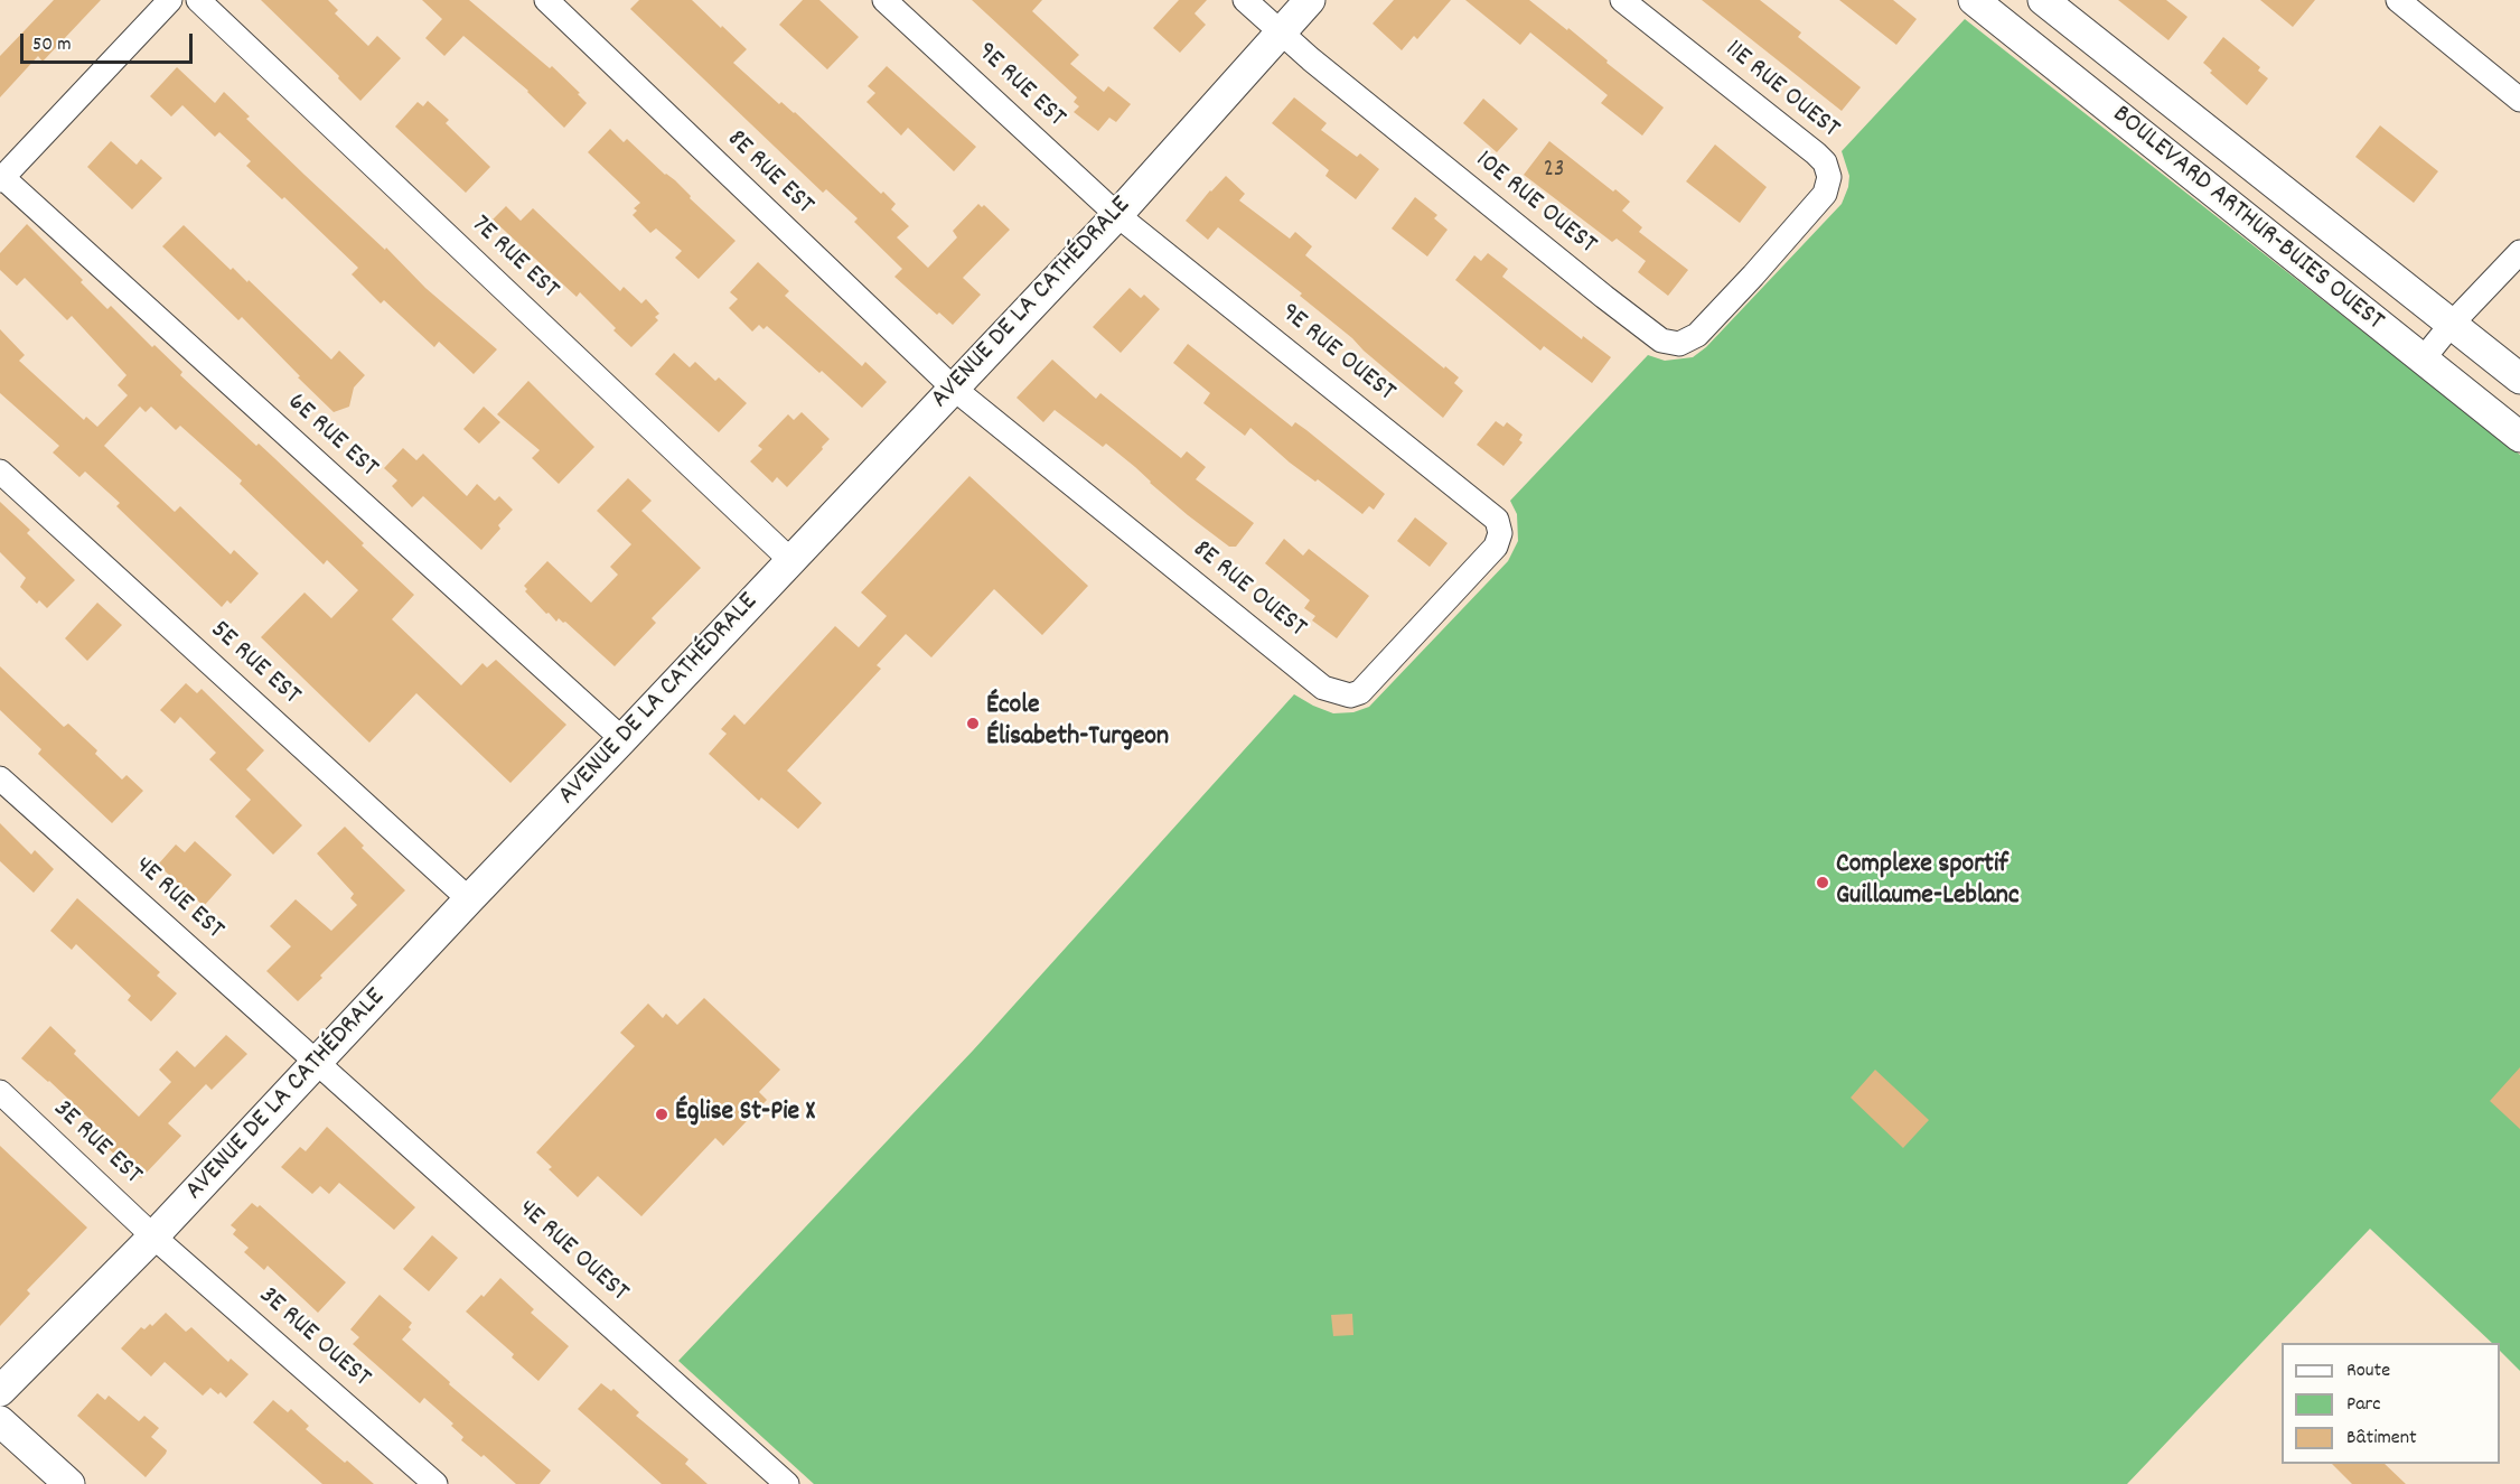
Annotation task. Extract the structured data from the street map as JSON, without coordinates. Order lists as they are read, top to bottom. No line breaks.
{"streets":{"street":["9E RUE EST","11E RUE OUEST","8E RUE EST","10E RUE OUEST","BOULEVARD ARTHUR-BUIES OUEST","7E RUE EST","AVENUE DE LA CATHÉDRALE","9E RUE OUEST","6E RUE EST","8E RUE OUEST","5E RUE EST","4E RUE EST","3E RUE EST","4E RUE OUEST","3E RUE OUEST"]},"crossings":[["9E RUE EST","AVENUE DE LA CATHÉDRALE"],["9E RUE EST","9E RUE OUEST"],["11E RUE OUEST","10E RUE OUEST"],["8E RUE EST","AVENUE DE LA CATHÉDRALE"],["8E RUE EST","8E RUE OUEST"],["10E RUE OUEST","AVENUE DE LA CATHÉDRALE"],["7E RUE EST","AVENUE DE LA CATHÉDRALE"],["AVENUE DE LA CATHÉDRALE","9E RUE OUEST"],["AVENUE DE LA CATHÉDRALE","6E RUE EST"],["AVENUE DE LA CATHÉDRALE","8E RUE OUEST"],["AVENUE DE LA CATHÉDRALE","5E RUE EST"],["AVENUE DE LA CATHÉDRALE","4E RUE EST"],["AVENUE DE LA CATHÉDRALE","3E RUE EST"],["AVENUE DE LA CATHÉDRALE","4E RUE OUEST"],["AVENUE DE LA CATHÉDRALE","3E RUE OUEST"],["9E RUE OUEST","8E RUE OUEST"],["4E RUE EST","4E RUE OUEST"],["3E RUE EST","3E RUE OUEST"]],"places":["École Élisabeth-Turgeon","Complexe sportif Guillaume-Leblanc","Église St-Pie X"],"house_numbers":["23"],"legend":["Route","Parc","Bâtiment"],"scale_bar":"50 m"}
